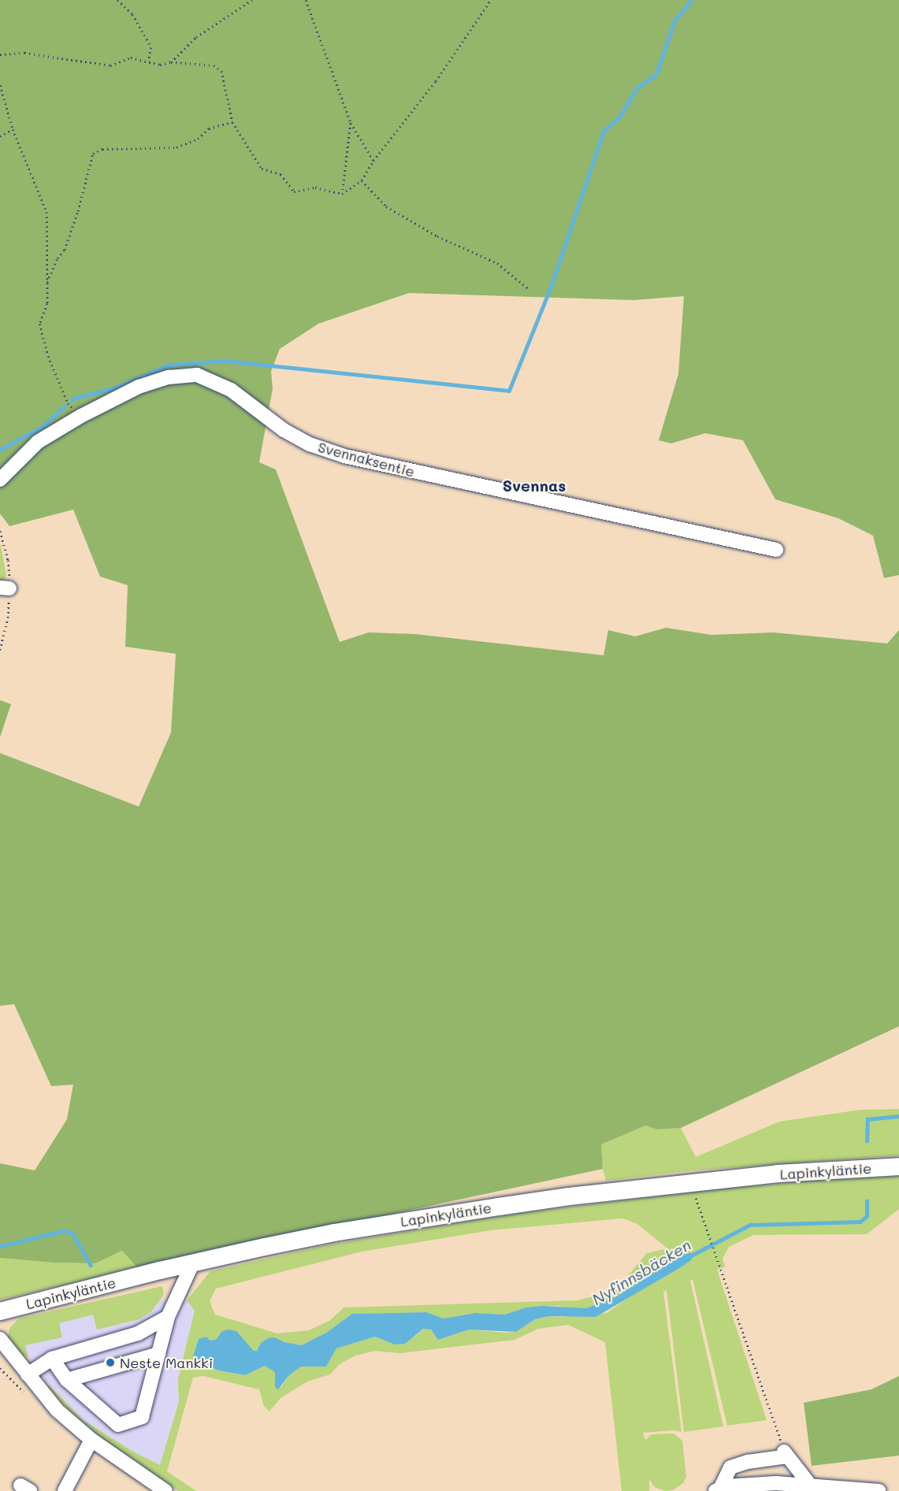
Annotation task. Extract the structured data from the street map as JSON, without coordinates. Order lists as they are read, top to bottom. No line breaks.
{"streets":{"main road":["Lapinkyläntie"],"street":["Svennaksentie"]},"districts":["Svennas"],"water":["Nyfinnsbäcken"],"places":["Neste Mankki"]}
